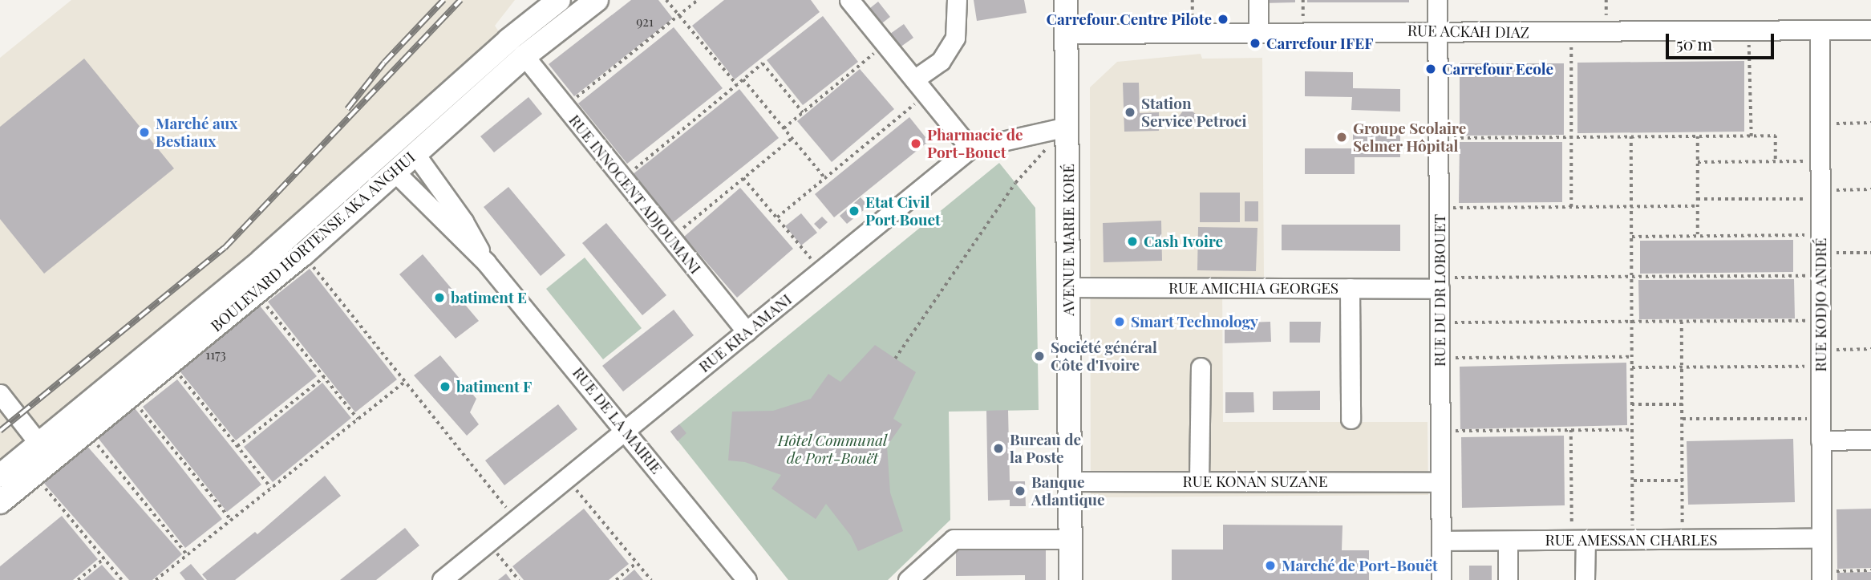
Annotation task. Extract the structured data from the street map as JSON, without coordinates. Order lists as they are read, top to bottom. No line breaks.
{"streets":{"main road":["AVENUE MARIE KORÉ","BOULEVARD HORTENSE AKA ANGHUI"],"street":["RUE ACKAH DIAZ","RUE INNOCENT ADJOUMANI","RUE AMICHIA GEORGES","RUE DU DR LOBOUET","RUE KODJO ANDRÉ","RUE KRA AMANI","RUE DE LA MAIRIE","RUE KONAN SUZANE","RUE AMESSAN CHARLES"]},"crossings":[["RUE ACKAH DIAZ","AVENUE MARIE KORÉ"],["RUE ACKAH DIAZ","RUE DU DR LOBOUET"],["RUE ACKAH DIAZ","RUE KODJO ANDRÉ"],["RUE INNOCENT ADJOUMANI","BOULEVARD HORTENSE AKA ANGHUI"],["RUE INNOCENT ADJOUMANI","RUE KRA AMANI"],["AVENUE MARIE KORÉ","RUE AMICHIA GEORGES"],["AVENUE MARIE KORÉ","RUE KRA AMANI"],["AVENUE MARIE KORÉ","RUE KONAN SUZANE"],["BOULEVARD HORTENSE AKA ANGHUI","RUE DE LA MAIRIE"],["RUE AMICHIA GEORGES","RUE DU DR LOBOUET"],["RUE DU DR LOBOUET","RUE KONAN SUZANE"],["RUE DU DR LOBOUET","RUE AMESSAN CHARLES"],["RUE KODJO ANDRÉ","RUE AMESSAN CHARLES"],["RUE KRA AMANI","RUE DE LA MAIRIE"]],"parks":["Hôtel Communal de Port-Bouët"],"places":["Carrefour Centre Pilote","Carrefour IFEF","Carrefour Ecole","Station Service Petroci","Marché aux Bestiaux","Groupe Scolaire Selmer Hôpital","Pharmacie de Port-Bouet","Etat Civil Port Bouet","Cash Ivoire","batiment E","Smart Technology","Société général Côte d'Ivoire","batiment F","Bureau de la Poste","Banque Atlantique","Marché de Port-Bouët"],"house_numbers":["921","1173"],"scale_bar":"50 m"}
